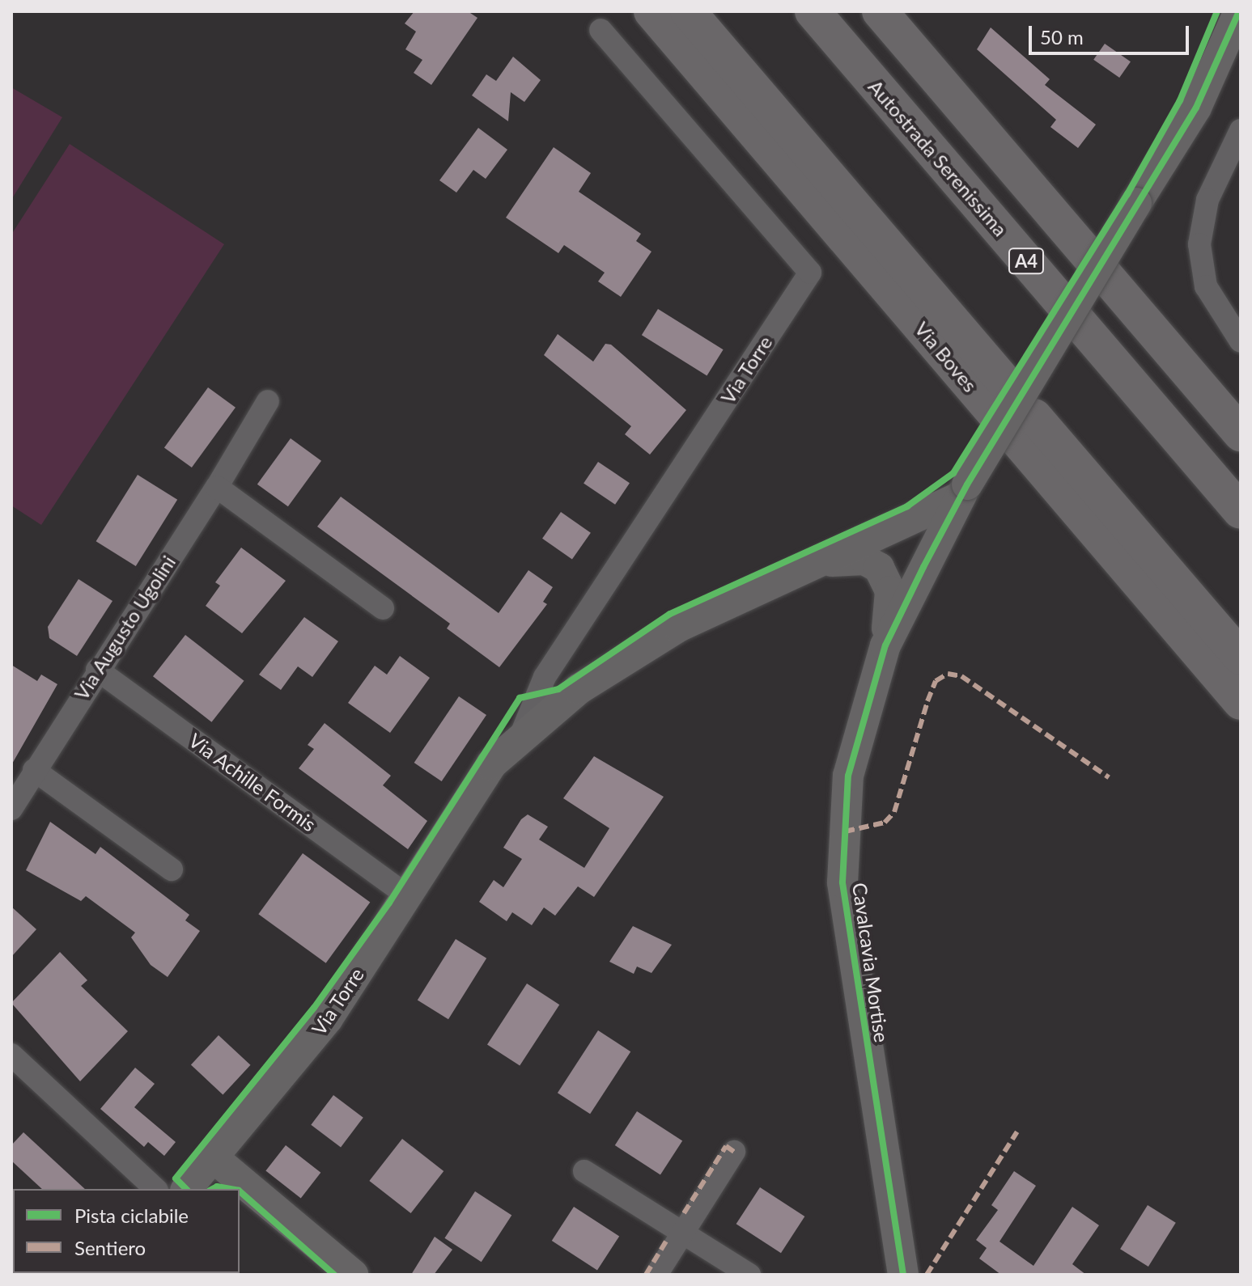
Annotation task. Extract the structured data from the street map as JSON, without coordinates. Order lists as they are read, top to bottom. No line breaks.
{"streets":{"highway":["Autostrada Serenissima","A4","Via Boves"],"street":["Via Torre","Via Augusto Ugolini","Via Achille Formis","Cavalcavia Mortise"]},"crossings":[["Via Torre","Via Achille Formis"],["Via Torre","Cavalcavia Mortise"],["Via Augusto Ugolini","Via Achille Formis"]],"legend":["Pista ciclabile","Sentiero"],"scale_bar":"50 m"}
